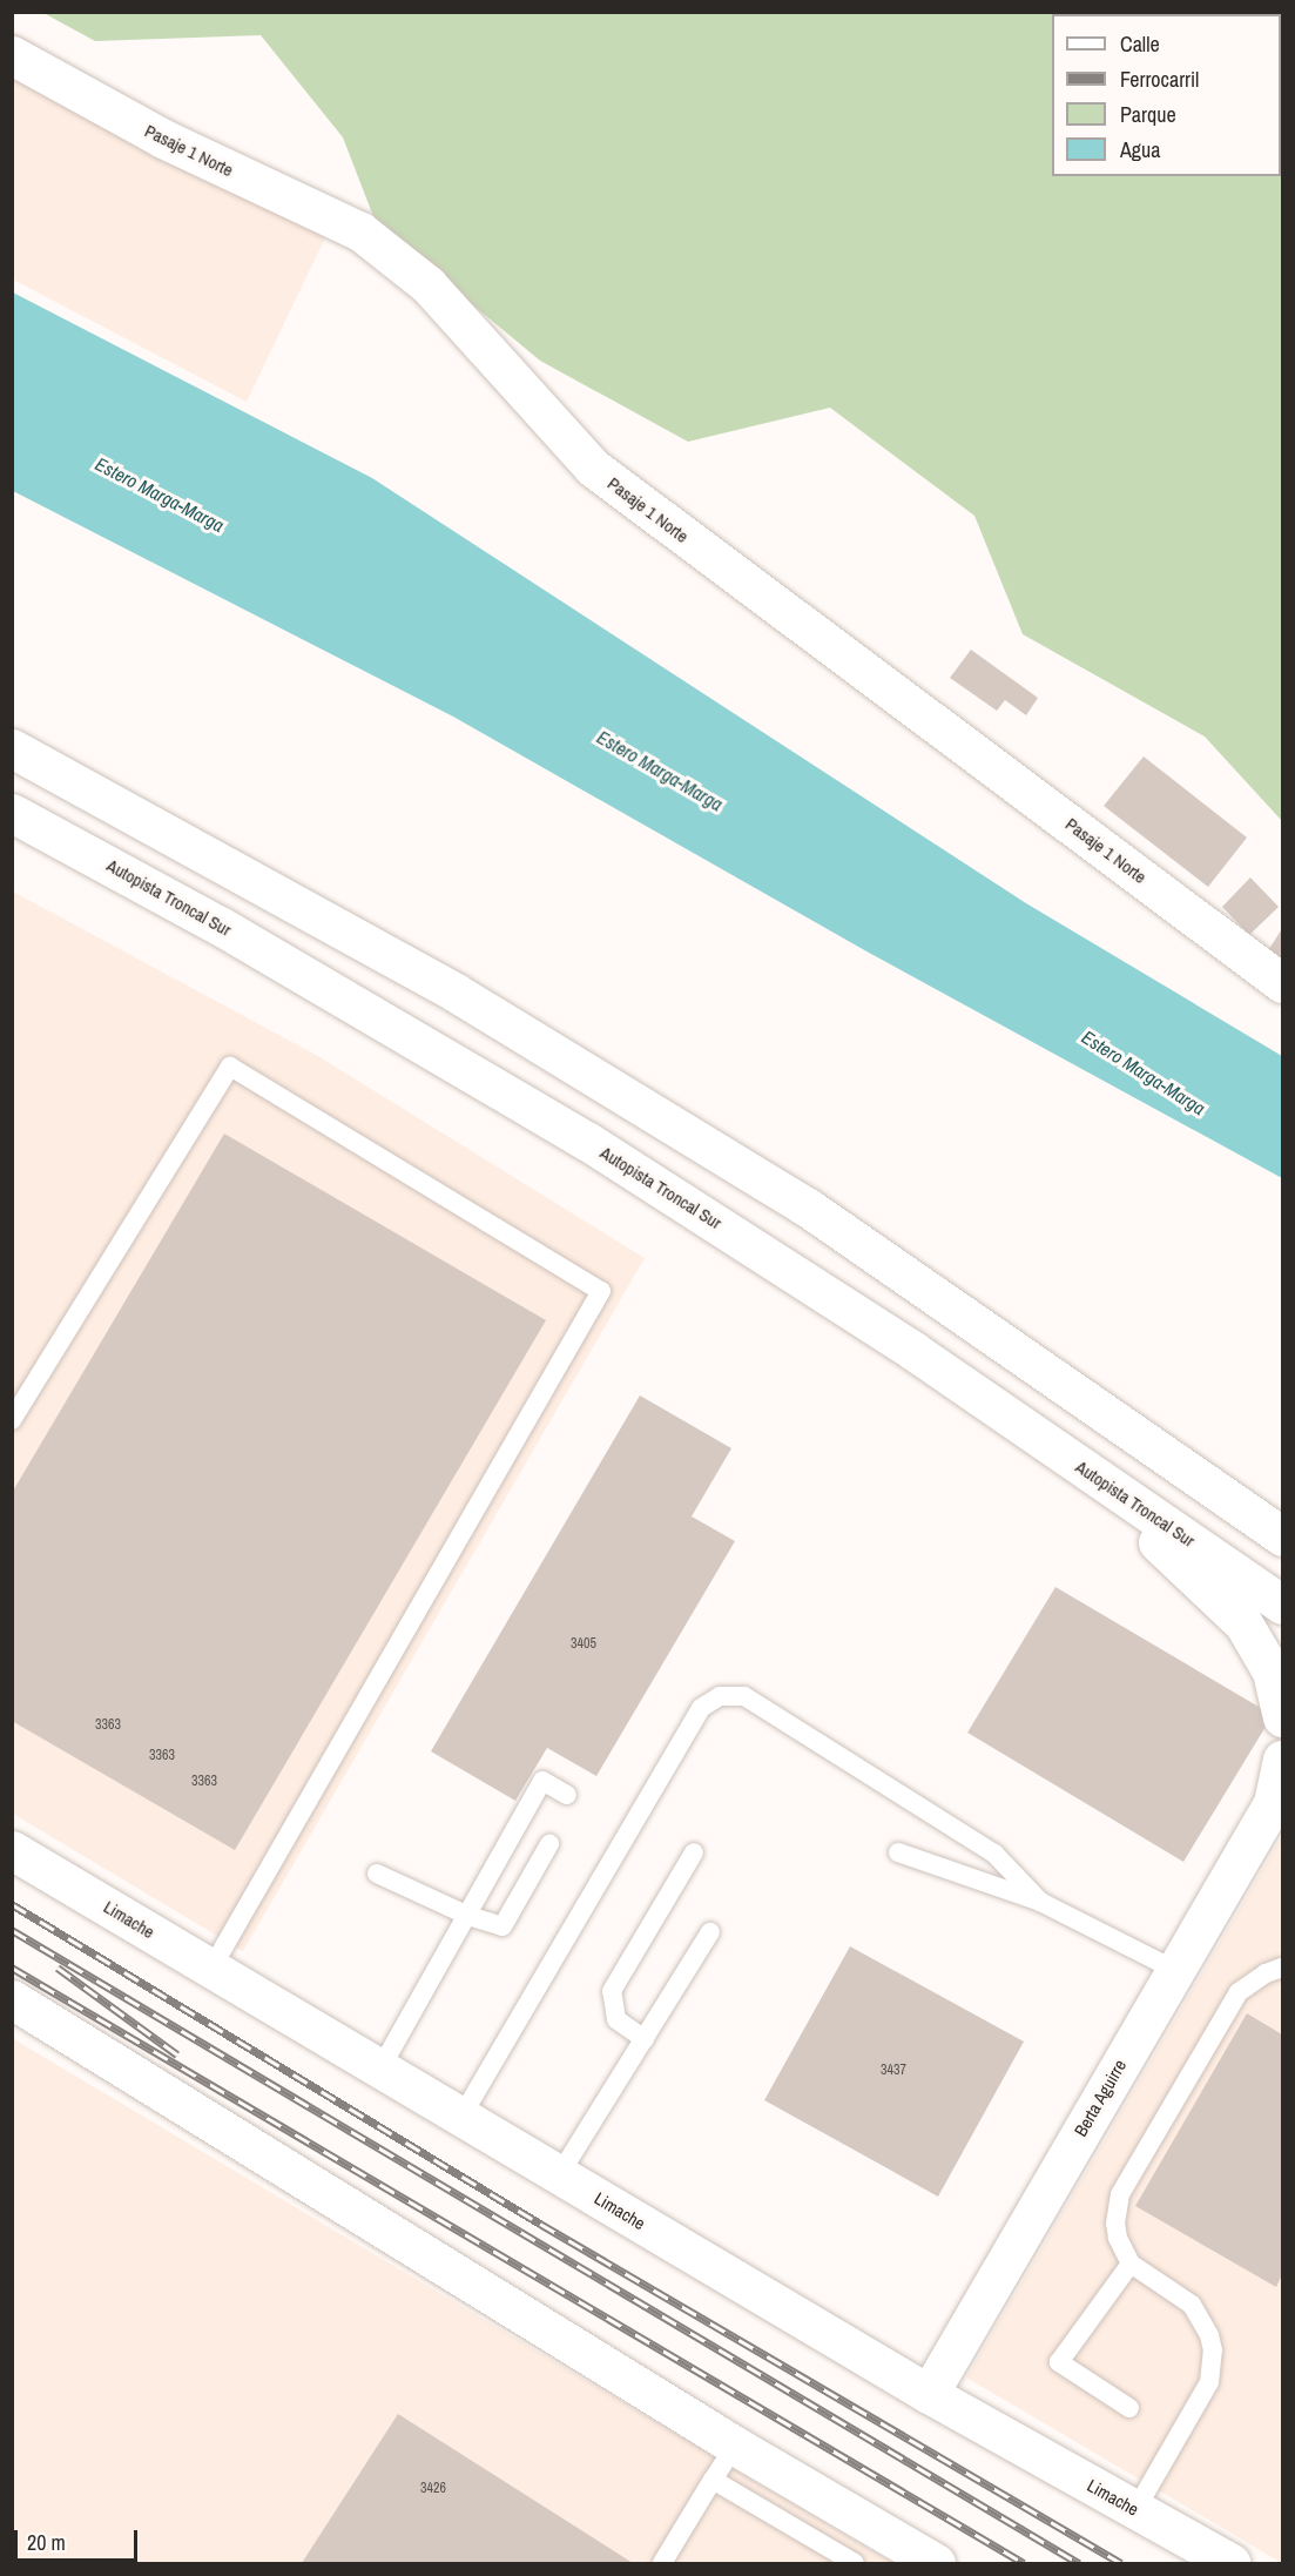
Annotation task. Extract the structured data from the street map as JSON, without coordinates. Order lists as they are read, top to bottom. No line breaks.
{"streets":{"main road":["Pasaje 1 Norte","Autopista Troncal Sur","Limache","Berta Aguirre"]},"crossings":[["Limache","Berta Aguirre"]],"water":["Estero Marga-Marga"],"house_numbers":["3405","3363","3363","3363","3437","3426"],"legend":["Calle","Ferrocarril","Parque","Agua"],"scale_bar":"20 m"}
